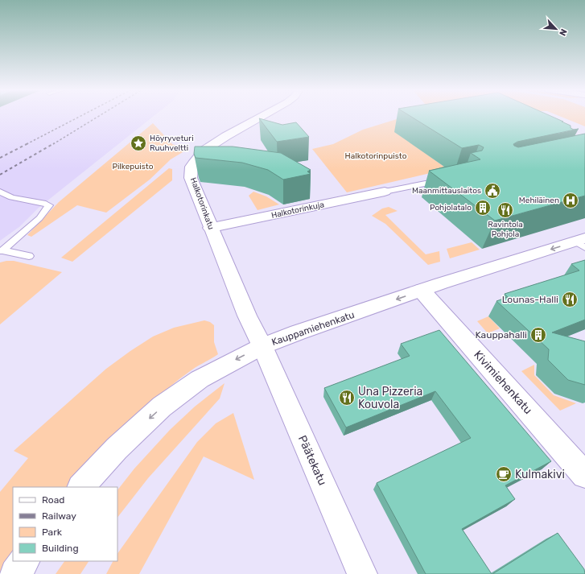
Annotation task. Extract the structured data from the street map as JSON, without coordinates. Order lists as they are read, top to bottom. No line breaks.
{"streets":{"street":["Halkotorinkatu","Halkotorinkuja","Kauppamiehenkatu","Kivimiehenkatu","Päätekatu"]},"crossings":[["Halkotorinkatu","Halkotorinkuja"],["Halkotorinkatu","Kauppamiehenkatu"],["Halkotorinkatu","Päätekatu"],["Kauppamiehenkatu","Kivimiehenkatu"],["Kauppamiehenkatu","Päätekatu"]],"one_way":["Kauppamiehenkatu"],"parks":["Halkotorinpuisto","Pilkepuisto"],"places":{"place":["Höyryveturi Ruuhveltti"],"public building":["Maanmittauslaitos"],"hospital":["Mehiläinen"],"building":["Pohjolatalo","Kauppahalli"],"restaurant":["Ravintola Pohjola","Lounas-Halli","Una Pizzeria Kouvola"],"cafe":["Kulmakivi"]},"legend":["Road","Railway","Park","Building"],"north":"bottom right"}
